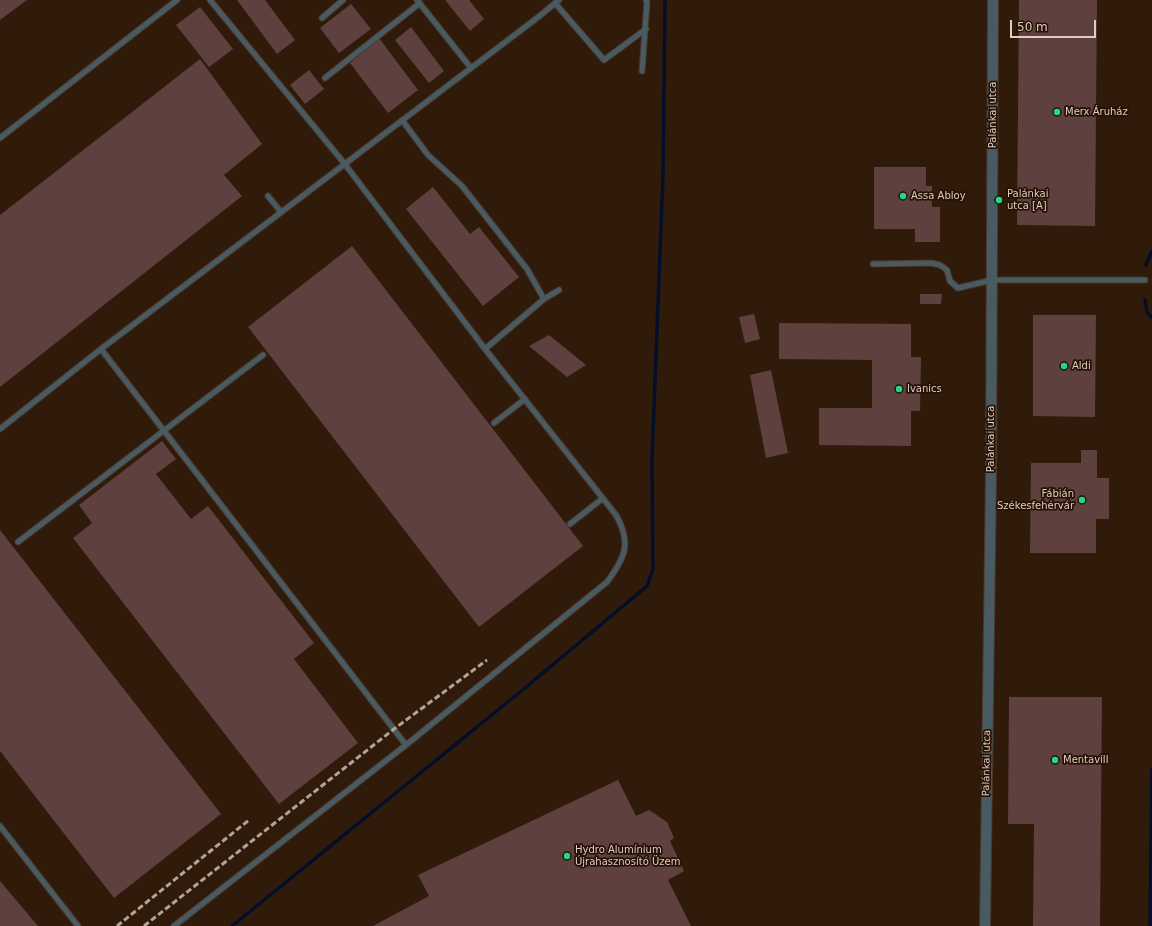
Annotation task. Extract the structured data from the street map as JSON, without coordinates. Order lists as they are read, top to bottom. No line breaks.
{"streets":{"street":["Palánkai utca"]},"places":["Merx Áruház","Assa Abloy","Palánkai utca [A]","Aldi","Ivanics","Fábián Székesfehérvár","Mentavill","Hydro Alumínium Újrahasznosító Üzem"],"scale_bar":"50 m"}
